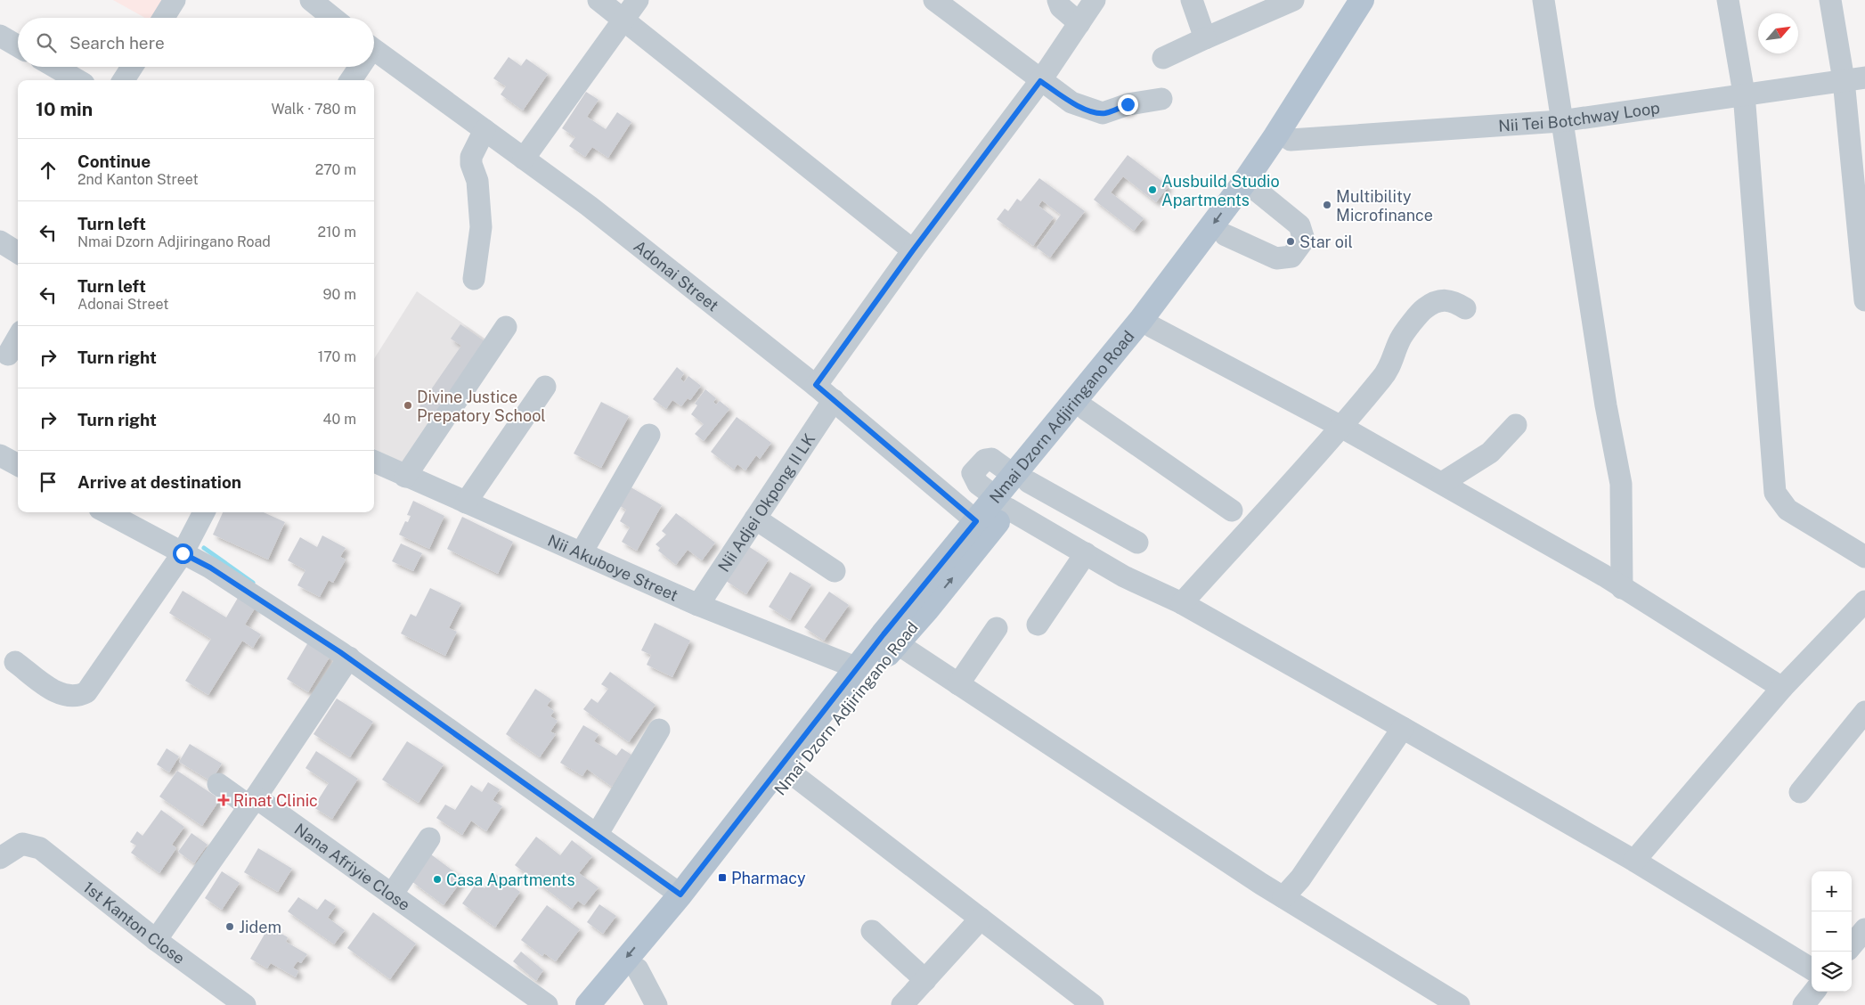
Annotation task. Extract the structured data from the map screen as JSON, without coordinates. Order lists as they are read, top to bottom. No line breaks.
{"streets":{"main road":["Nmai Dzorn Adjiringano Road"],"street":["Nii Tei Botchway Loop","Adonai Street","Nii Adjei Okpong II LK","Nii Akuboye Street","Nana Afriyie Close","1st Kanton Close"]},"crossings":[["Nii Tei Botchway Loop","Nmai Dzorn Adjiringano Road"],["Adonai Street","Nmai Dzorn Adjiringano Road"],["Adonai Street","Nii Adjei Okpong II LK"],["Nmai Dzorn Adjiringano Road","Nii Akuboye Street"],["Nii Adjei Okpong II LK","Nii Akuboye Street"]],"places":{"other":["Ausbuild Studio Apartments","Multibility Microfinance","Star oil","Divine Justice Prepatory School","Casa Apartments","Jidem"],"health":["Rinat Clinic"],"transit":["Pharmacy"]},"north":"top right","page":{"search":"Search here","heading":["10 min","Walk · 780 m"],"list":[["Continue","2nd Kanton Street","270 m"],["Turn left","Nmai Dzorn Adjiringano Road","210 m"],["Turn left","Adonai Street","90 m"],["Turn right","170 m"],["Turn right","40 m"],"Arrive at destination"],"map_buttons":["+","−"]}}
